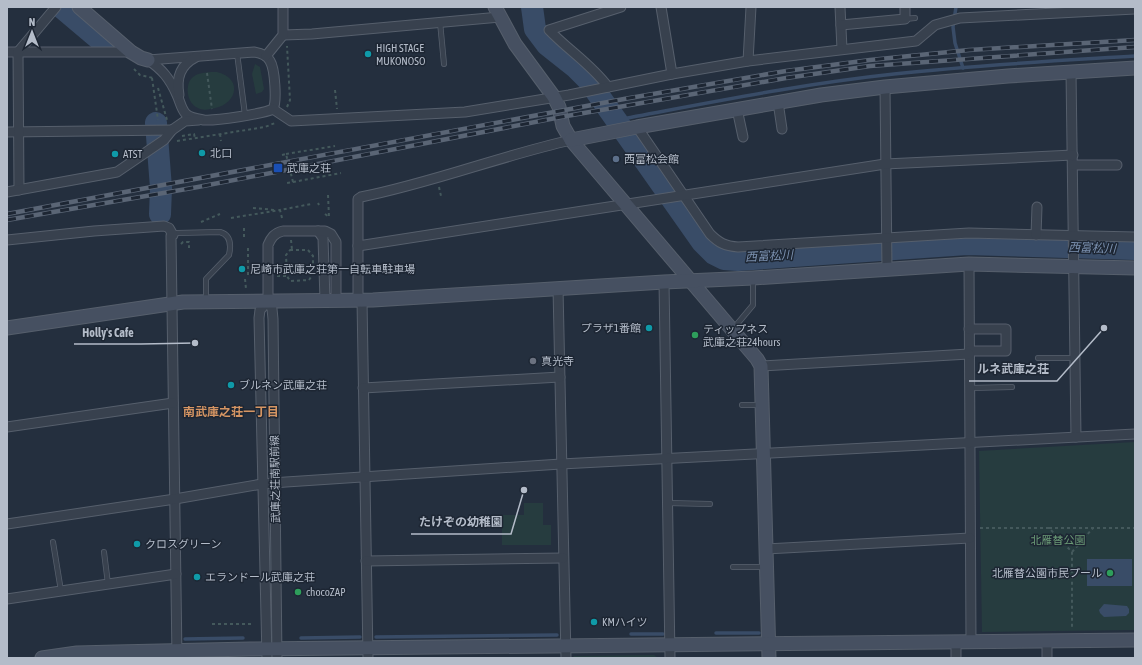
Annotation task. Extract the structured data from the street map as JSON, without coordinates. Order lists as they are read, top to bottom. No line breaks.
{"streets":{"street":["武庫之荘南駅前線"]},"districts":["南武庫之荘一丁目"],"water":["西富松川"],"parks":["北雁替公園"],"places":{"other":["HIGH STAGE MUKONOSO","北口","ATST","西富松会館","尼崎市武庫之荘第一自転車駐車場","プラザ1番館","ルネ武庫之荘","ティップネス 武庫之荘24hours","Holly's Cafe","真光寺","ブルネン武庫之荘","たけぞの幼稚園","クロスグリーン","北雁替公園市民プール","エランドール武庫之荘","chocoZAP","KMハイツ"],"transit":["武庫之荘"]},"north":"top"}
